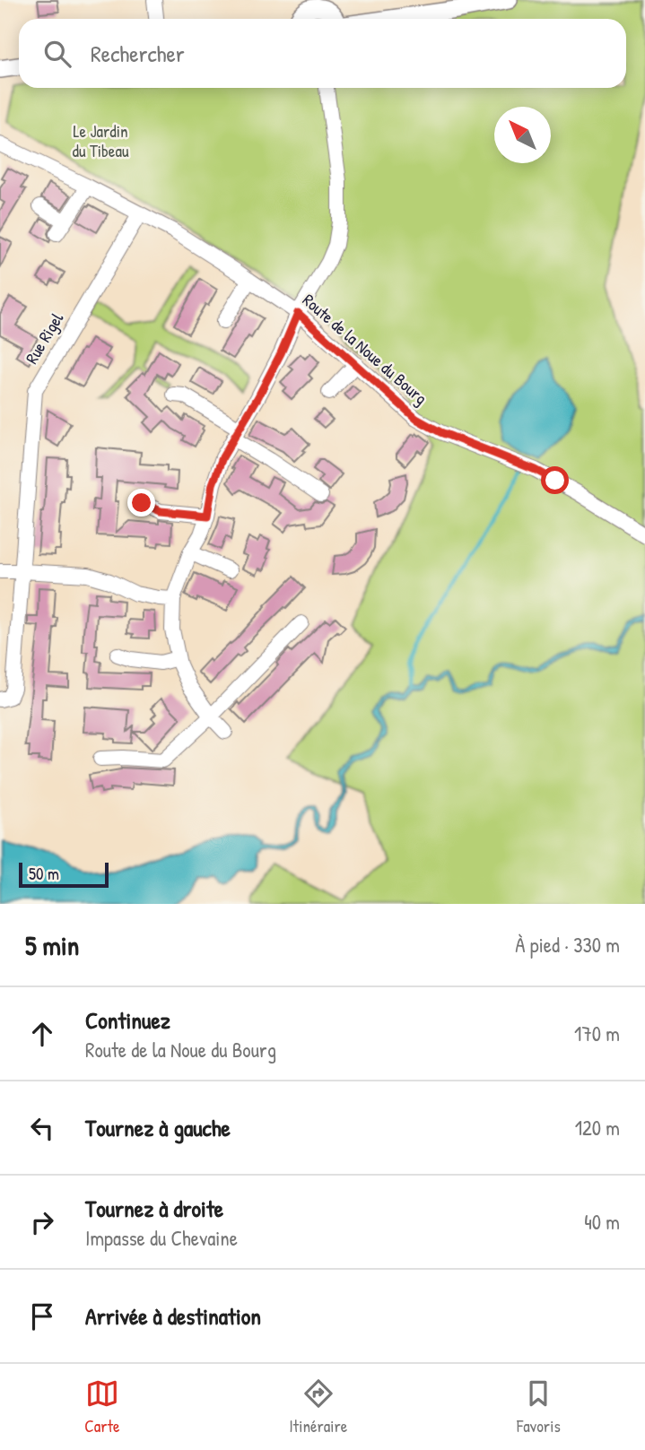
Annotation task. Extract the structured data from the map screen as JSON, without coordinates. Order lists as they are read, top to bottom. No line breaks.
{"streets":{"street":["Rue Rigel","Route de la Noue du Bourg"]},"crossings":[["Rue Rigel","Route de la Noue du Bourg"]],"parks":["Le Jardin du Tibeau"],"scale_bar":"50 m","north":"top left","page":{"search":"Rechercher","scale":"50 m","heading":["5 min","À pied · 330 m"],"list":[["Continuez","Route de la Noue du Bourg","170 m"],["Tournez à gauche","120 m"],["Tournez à droite","Impasse du Chevaine","40 m"],"Arrivée à destination"],"nav":["Carte","Itinéraire","Favoris"]}}
